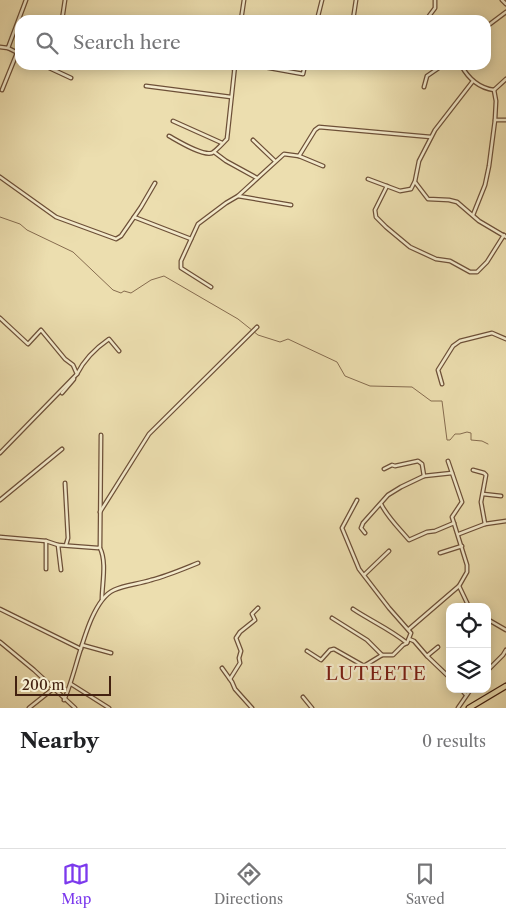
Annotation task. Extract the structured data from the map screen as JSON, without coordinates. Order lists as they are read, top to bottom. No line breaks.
{"districts":["LUTEETE"],"scale_bar":"200 m","page":{"search":"Search here","scale":"200 m","heading":["Nearby","0 results"],"nav":["Map","Directions","Saved"]}}
